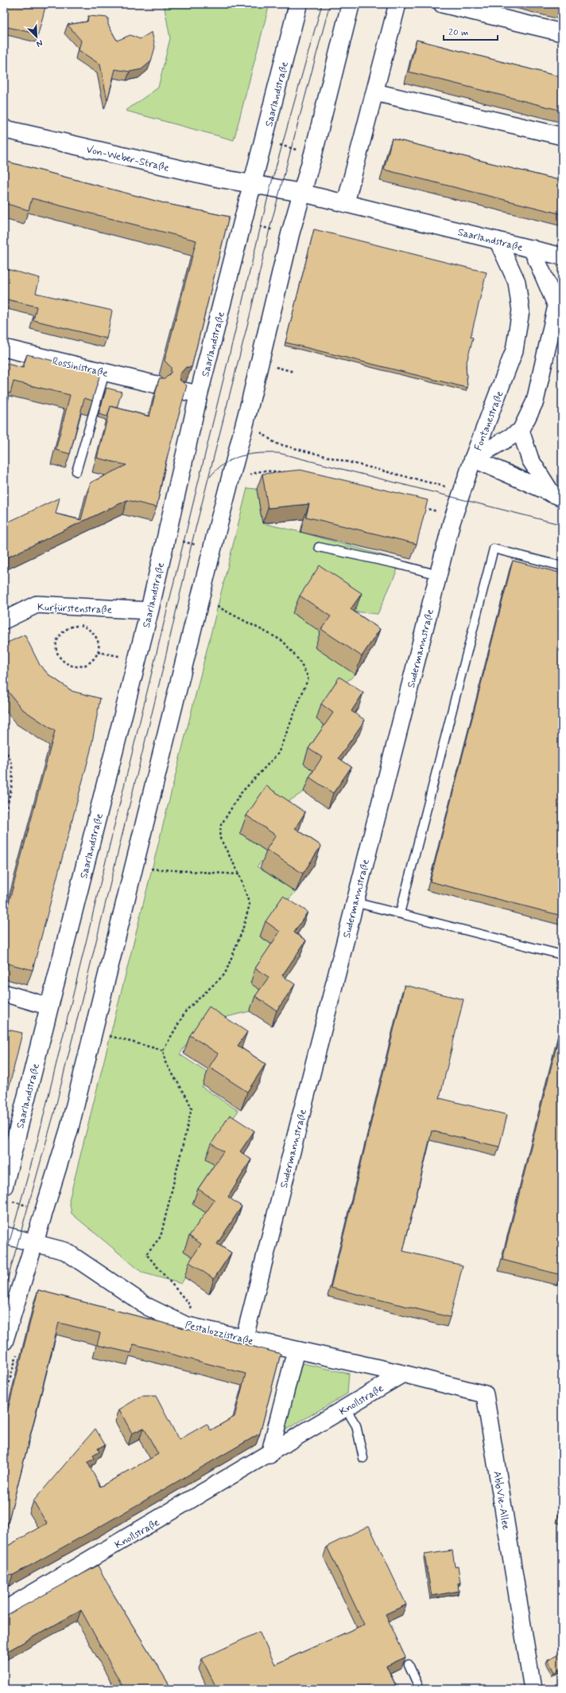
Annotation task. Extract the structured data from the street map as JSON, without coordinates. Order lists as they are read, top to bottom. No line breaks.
{"streets":{"main road":["Saarlandstraße","Von-Weber-Straße"],"street":["Rossinistraße","Fontanestraße","Kurfürstenstraße","Sudermannstraße","Pestalozzistraße","Knollstraße","AbbVie-Allee"]},"crossings":[["Saarlandstraße","Von-Weber-Straße"],["Saarlandstraße","Fontanestraße"],["Saarlandstraße","Kurfürstenstraße"],["Fontanestraße","Sudermannstraße"],["Sudermannstraße","Pestalozzistraße"],["Pestalozzistraße","Knollstraße"],["Pestalozzistraße","AbbVie-Allee"],["Knollstraße","AbbVie-Allee"]],"scale_bar":"20 m","north":"bottom right"}
